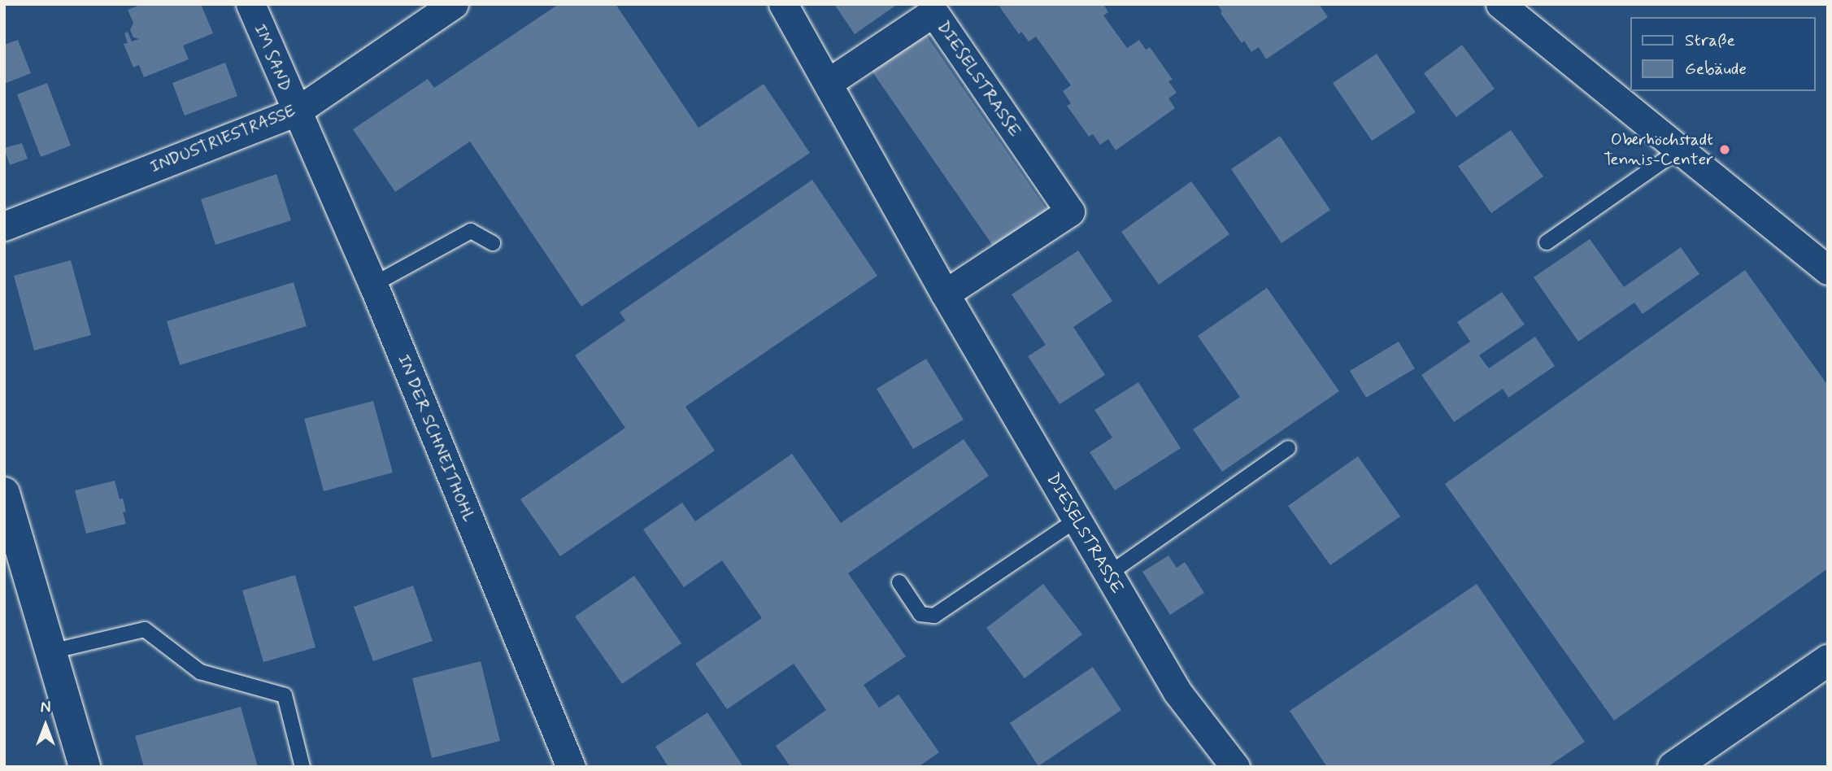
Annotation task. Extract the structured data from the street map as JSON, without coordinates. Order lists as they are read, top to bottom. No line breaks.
{"streets":{"street":["IM SAND","DIESELSTRASSE","INDUSTRIESTRASSE","IN DER SCHNEITHOHL"]},"crossings":[["IM SAND","INDUSTRIESTRASSE"],["IM SAND","IN DER SCHNEITHOHL"],["INDUSTRIESTRASSE","IN DER SCHNEITHOHL"]],"places":["Oberhöchstadt Tennis-Center"],"legend":["Straße","Gebäude"],"north":"top"}
